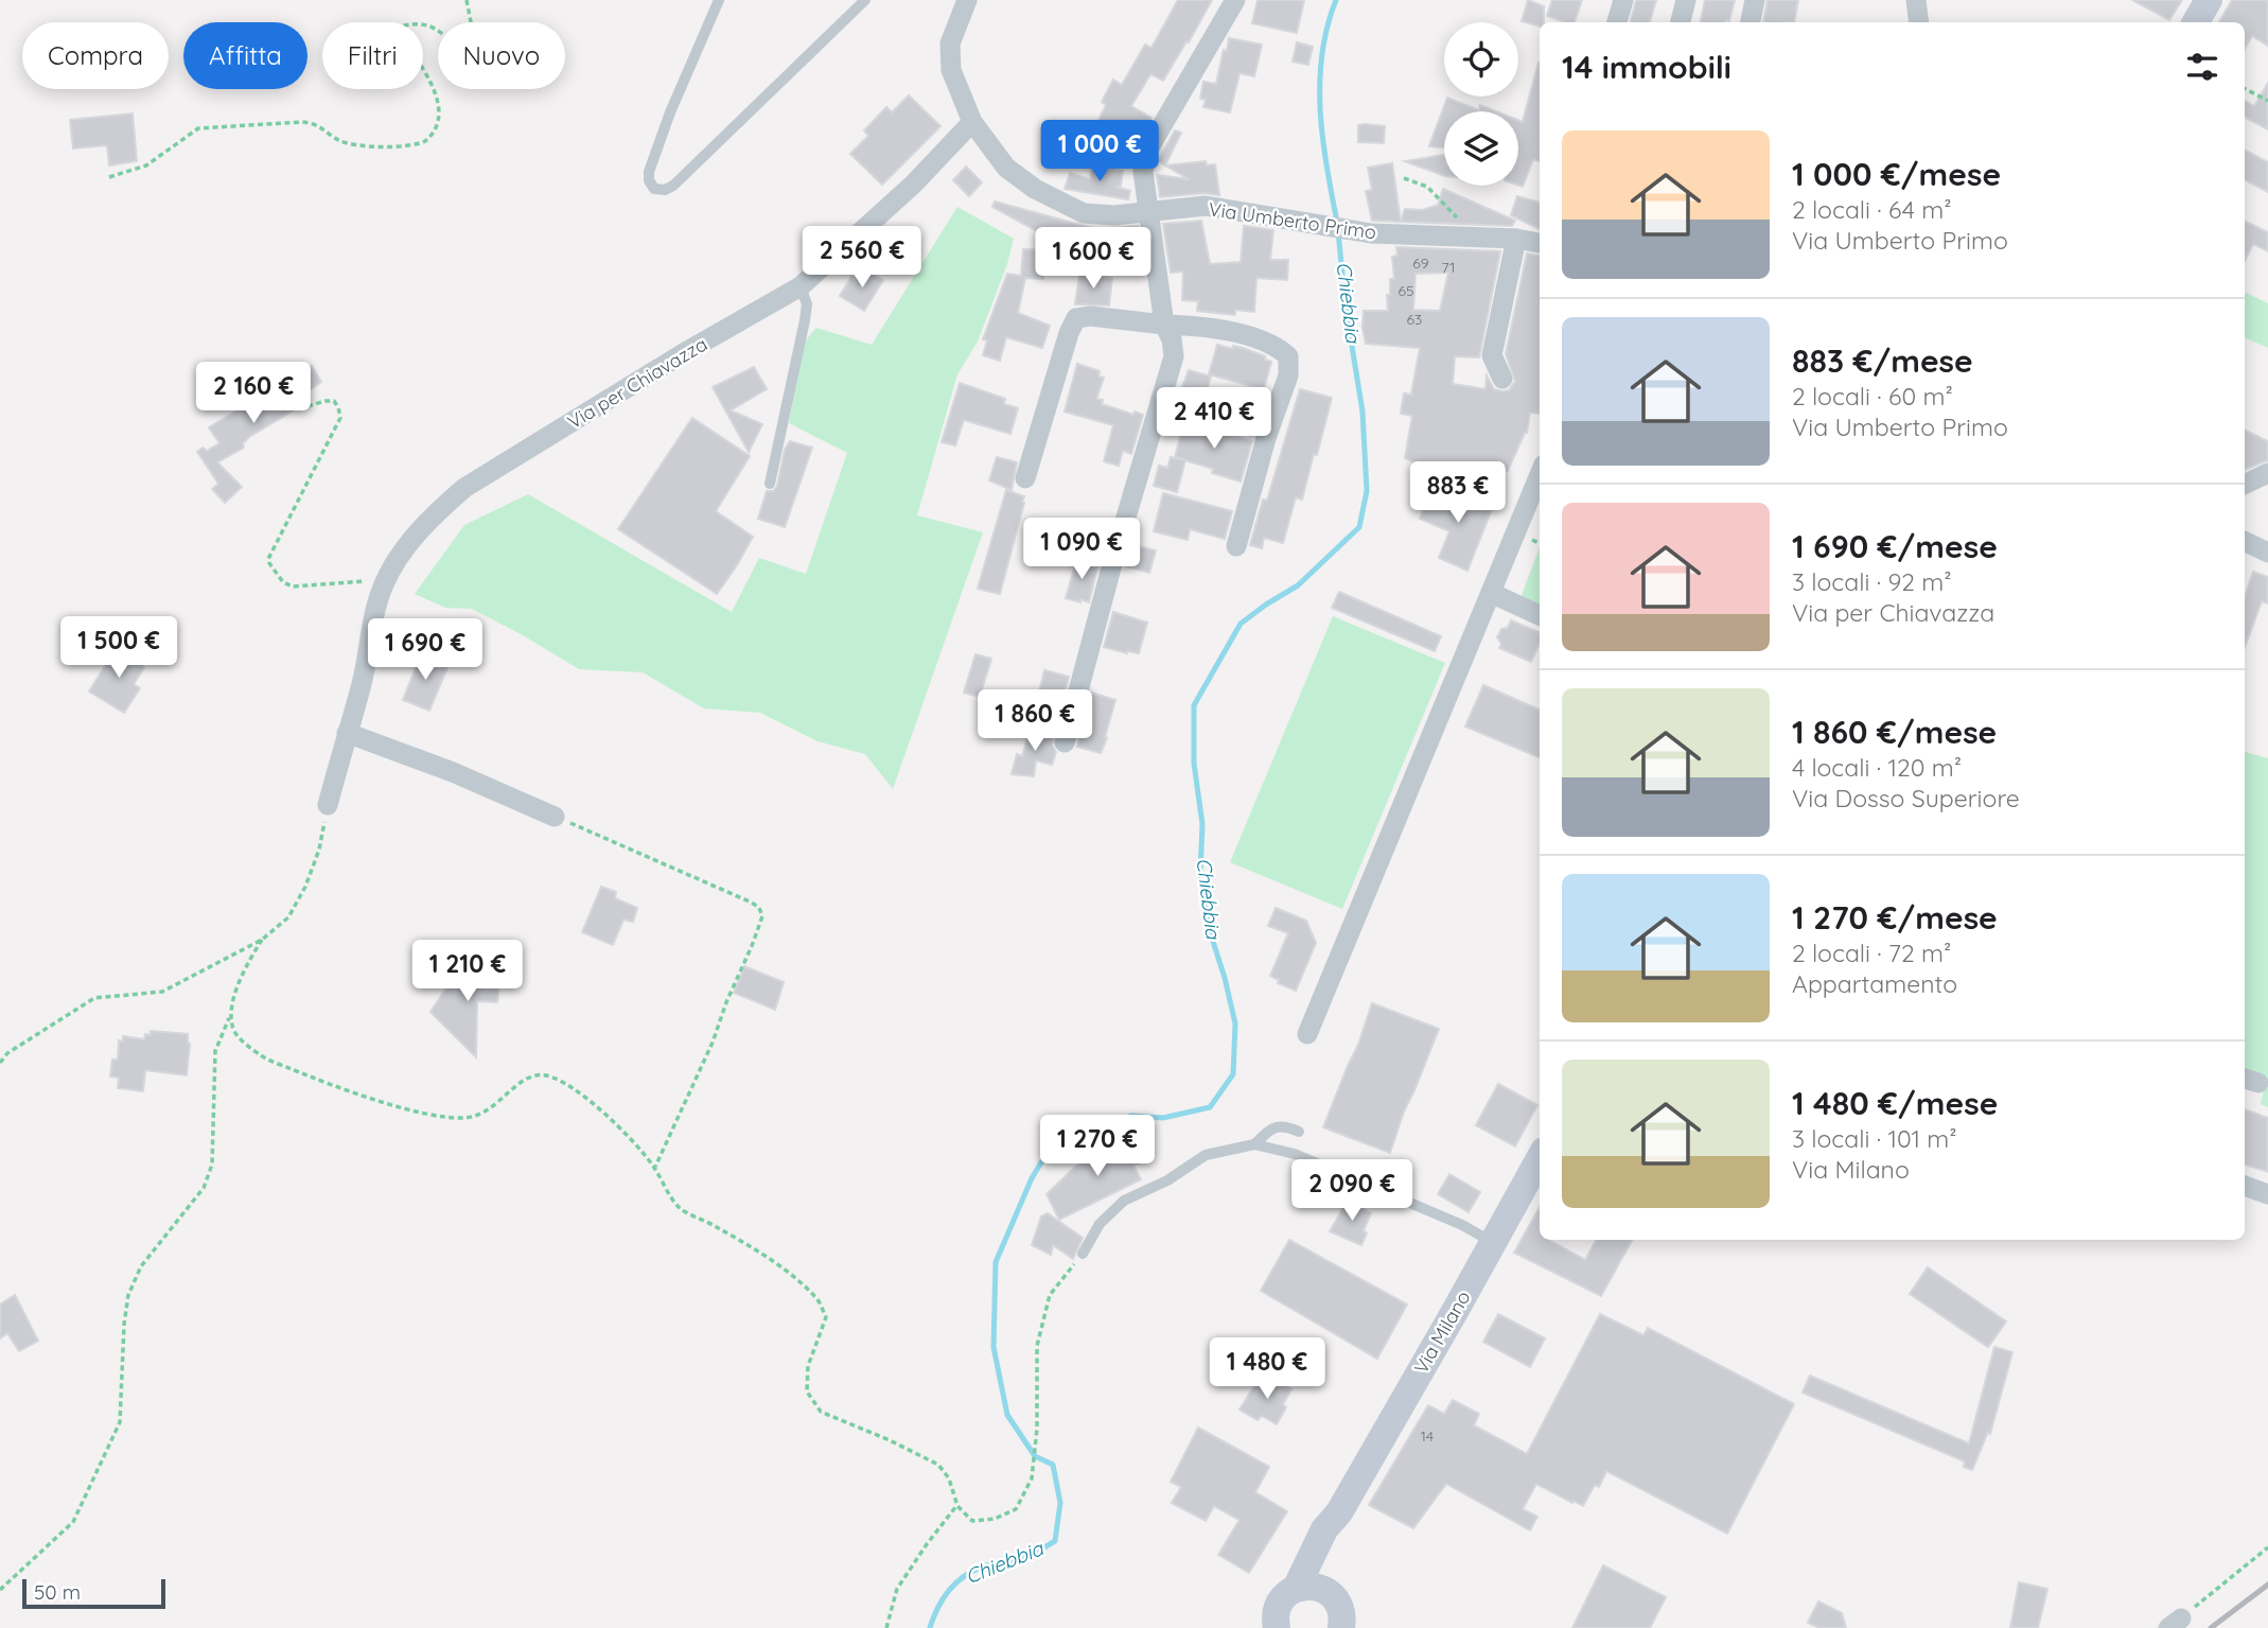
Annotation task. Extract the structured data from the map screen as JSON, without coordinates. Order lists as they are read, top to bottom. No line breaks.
{"streets":{"main road":["Via Milano"],"street":["Via Umberto Primo","Via per Chiavazza"]},"crossings":[["Via Umberto Primo","Via per Chiavazza"]],"water":["Chiebbia"],"house_numbers":["69","71","65","63","14"],"scale_bar":"50 m","page":{"chip":["Compra","Affitta","Filtri","Nuovo"],"heading":"14 immobili","list":[{"name":"1 000 €/mese","note":"2 locali · 64 m² · Via Umberto Primo"},{"name":"883 €/mese","note":"2 locali · 60 m² · Via Umberto Primo"},{"name":"1 690 €/mese","note":"3 locali · 92 m² · Via per Chiavazza"},{"name":"1 860 €/mese","note":"4 locali · 120 m² · Via Dosso Superiore"},{"name":"1 270 €/mese","note":"2 locali · 72 m² · Appartamento"},{"name":"1 480 €/mese","note":"3 locali · 101 m² · Via Milano"}],"price":["1 000 €","2 560 €","1 600 €","2 160 €","2 410 €","883 €","1 090 €","1 500 €","1 690 €","1 860 €","1 210 €","1 270 €","2 090 €","1 480 €"],"scale":"50 m"}}
